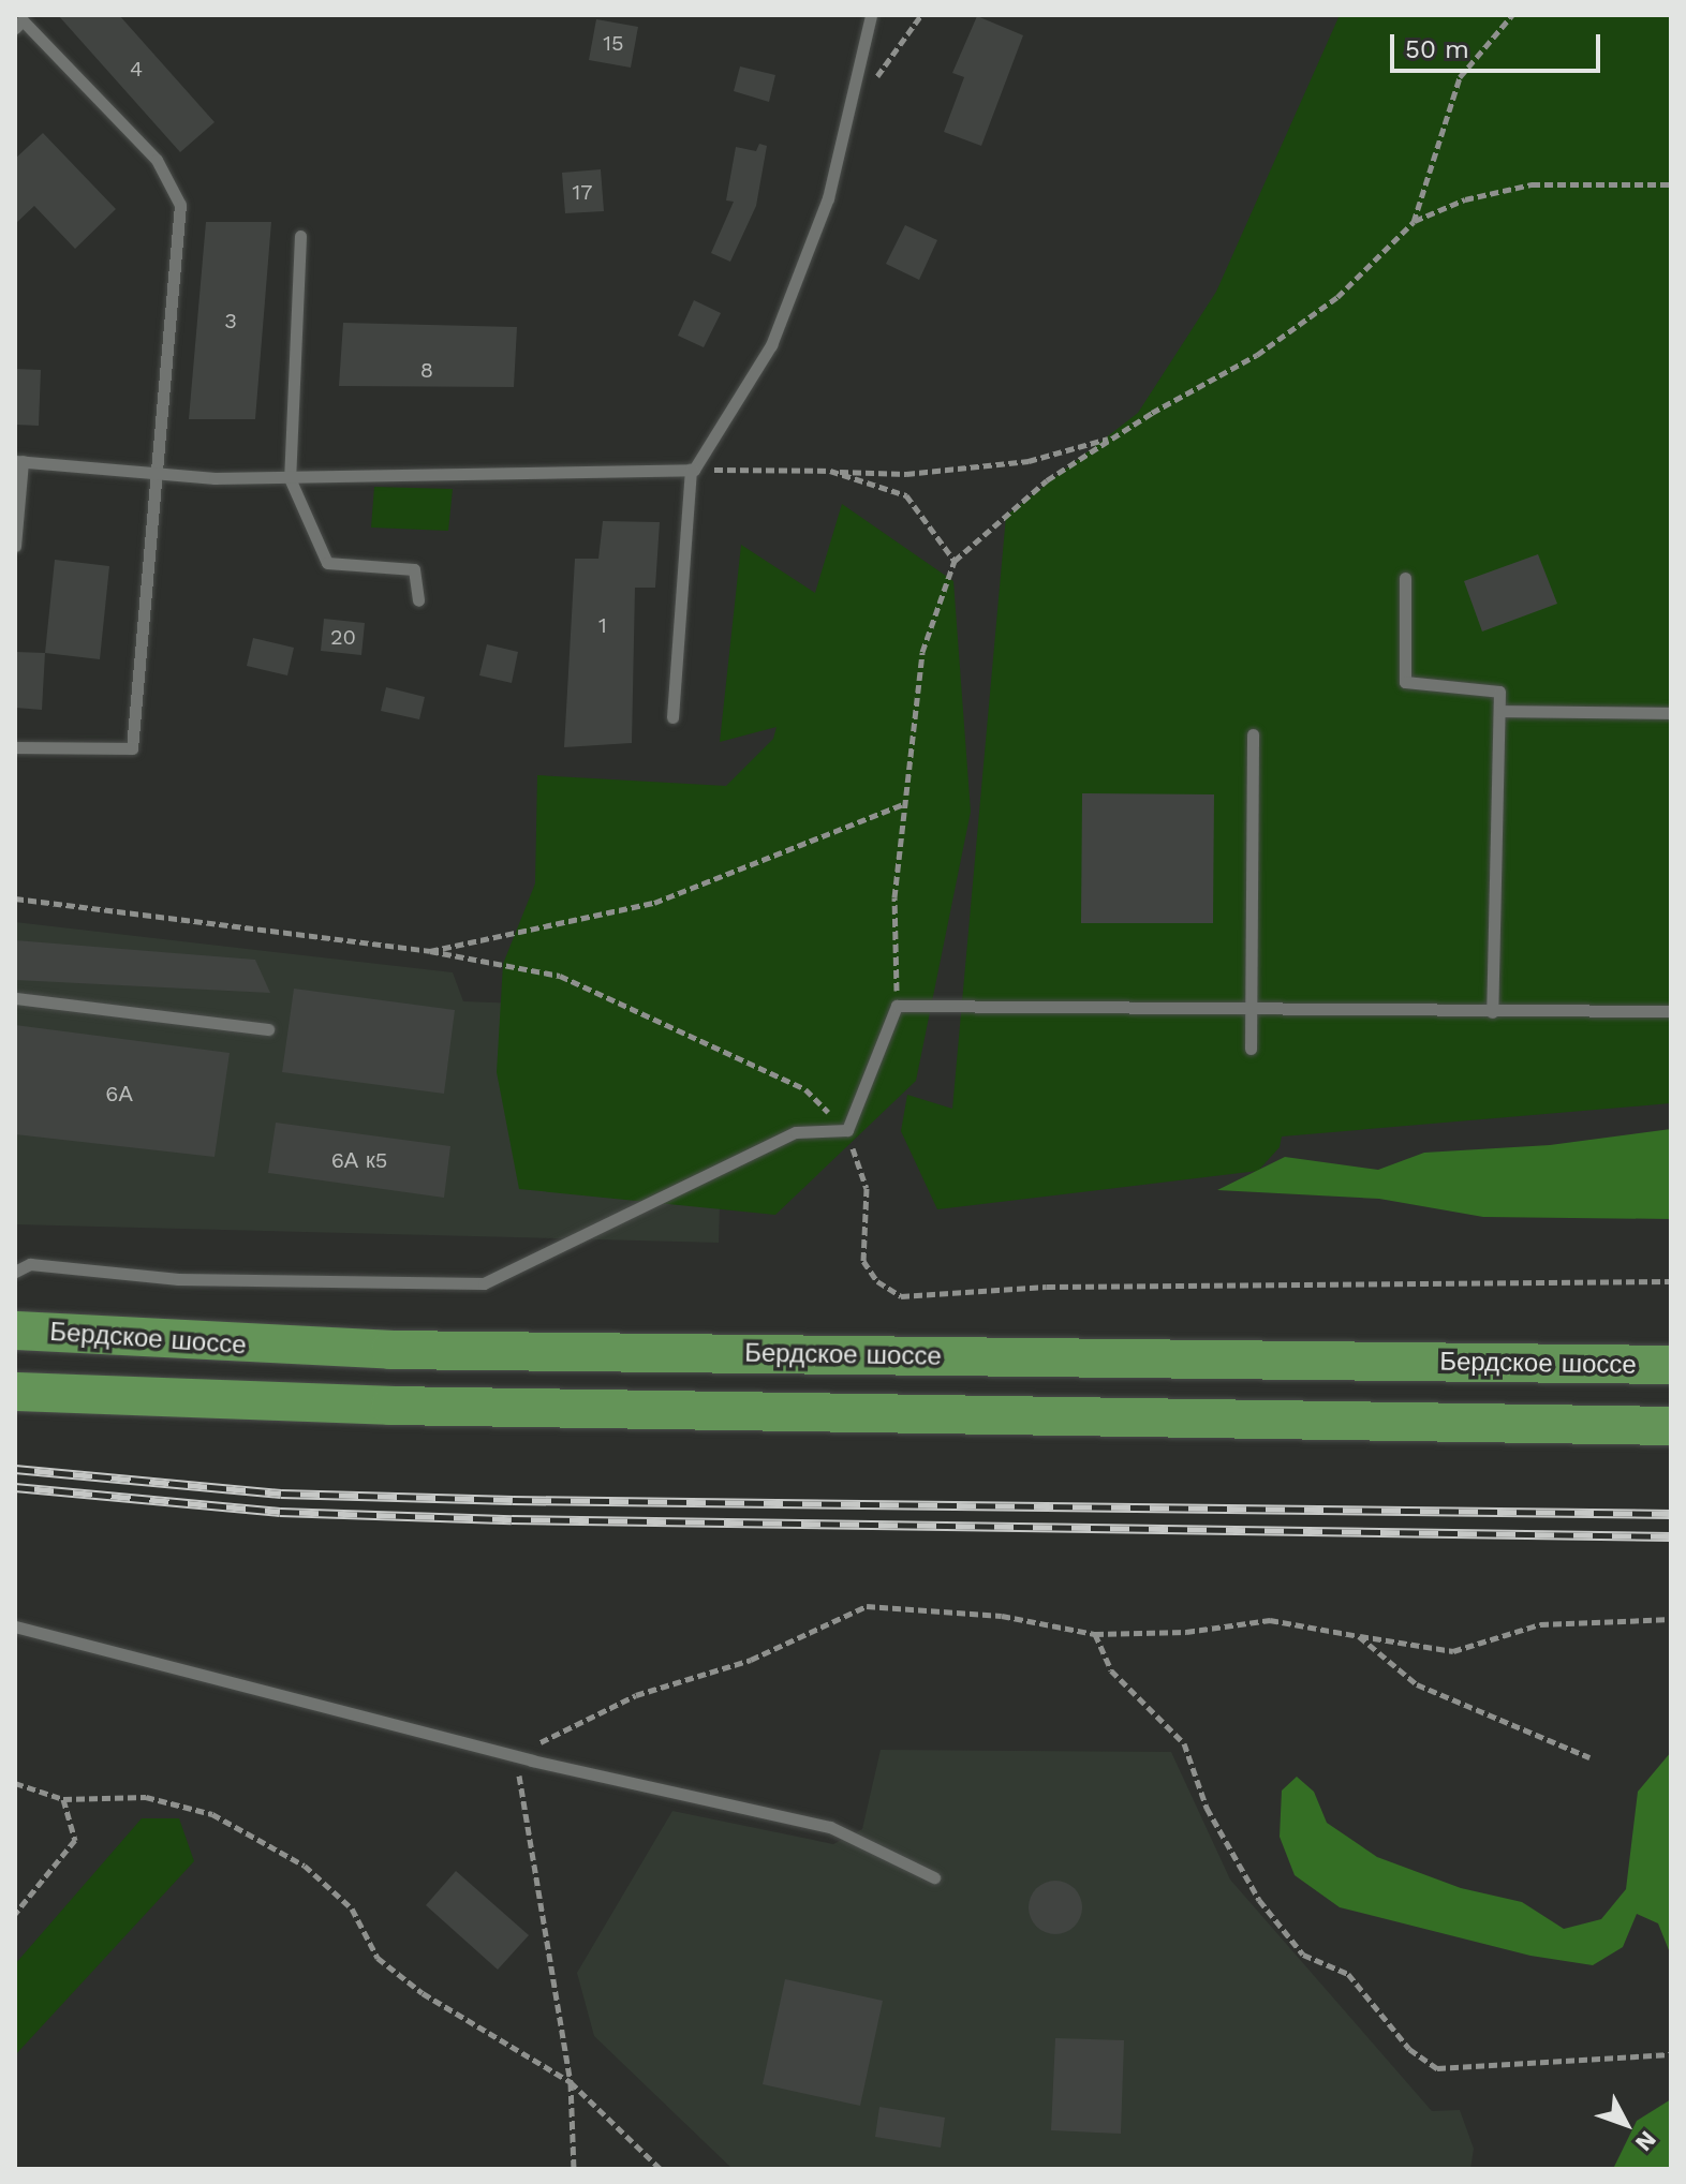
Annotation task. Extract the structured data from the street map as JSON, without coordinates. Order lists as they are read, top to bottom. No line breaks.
{"streets":{"highway":["Бердское шоссе"]},"house_numbers":["15","4","17","3","8","1","20","6А","6А к5"],"scale_bar":"50 m","north":"bottom right"}
